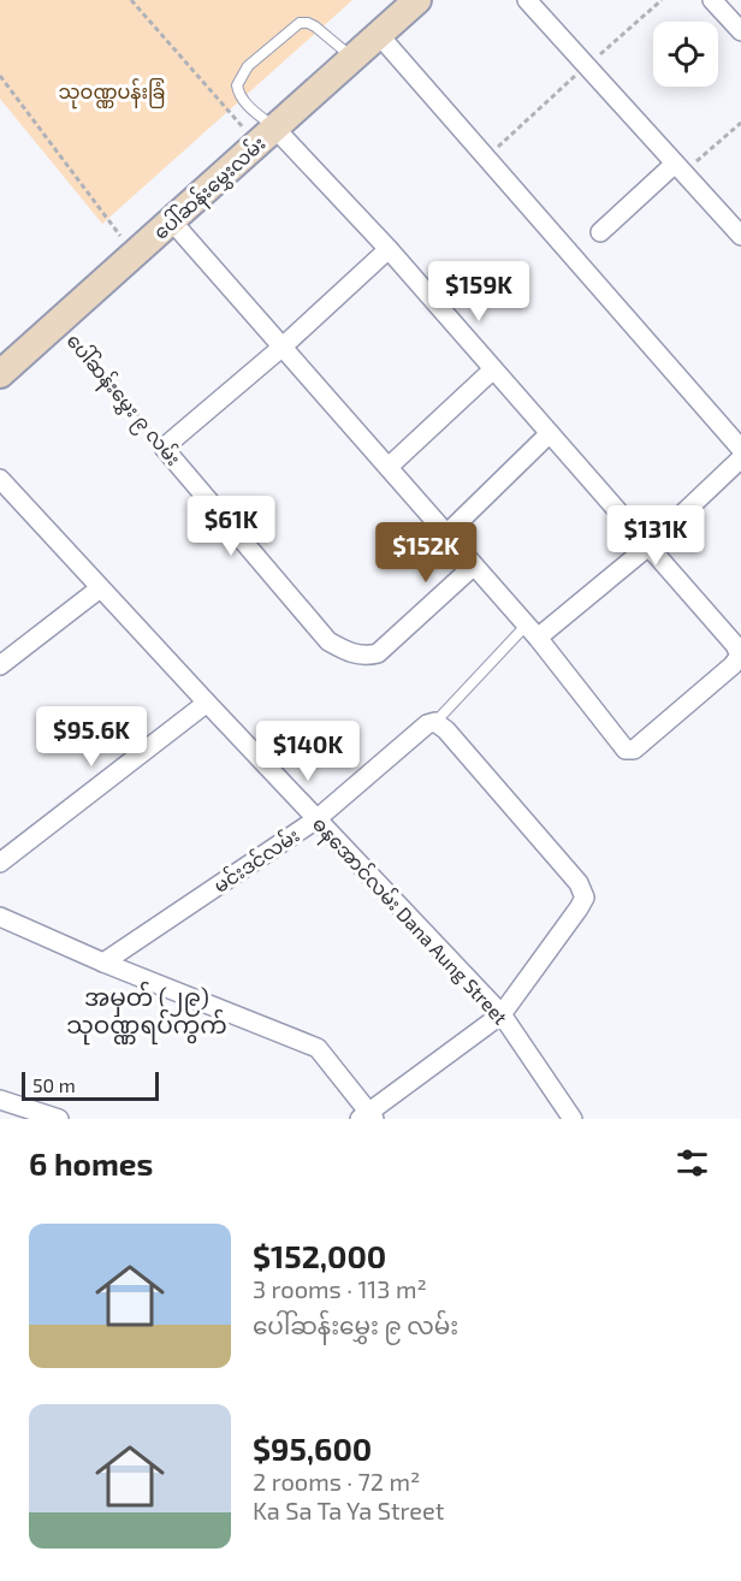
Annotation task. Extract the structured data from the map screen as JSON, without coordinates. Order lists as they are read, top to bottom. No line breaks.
{"streets":{"main road":["ပေါ်ဆန်းမွှေးလမ်း"],"street":["ပေါ်ဆန်းမွှေး ၉ လမ်း","မင်းဒင်လမ်း","ဓနအောင်လမ်း Dana Aung Street"]},"crossings":[["ပေါ်ဆန်းမွှေးလမ်း","ပေါ်ဆန်းမွှေး ၉ လမ်း"],["မင်းဒင်လမ်း","ဓနအောင်လမ်း Dana Aung Street"]],"districts":["အမှတ် (၂၉) သုဝဏ္ဏရပ်ကွက်"],"parks":["သုဝဏ္ဏပန်းခြံ"],"scale_bar":"50 m","page":{"price":["$159K","$61K","$131K","$152K","$95.6K","$140K"],"scale":"50 m","heading":"6 homes","list":[{"name":"$152,000","note":"3 rooms · 113 m² · ပေါ်ဆန်းမွှေး ၉ လမ်း"},{"name":"$95,600","note":"2 rooms · 72 m² · Ka Sa Ta Ya Street"}]}}
